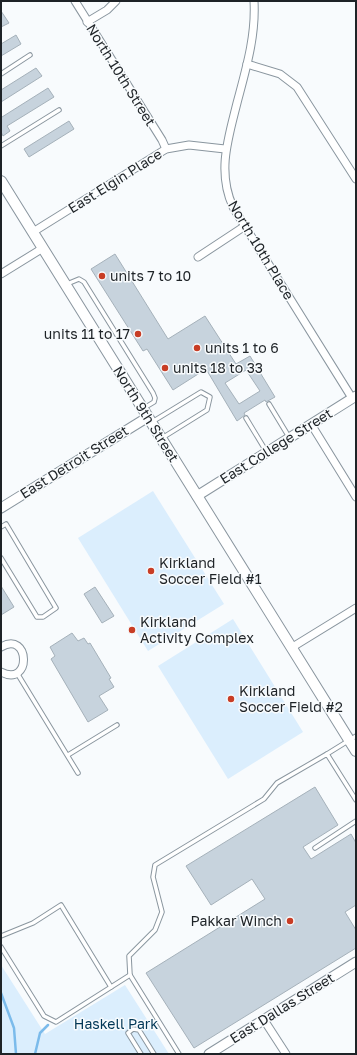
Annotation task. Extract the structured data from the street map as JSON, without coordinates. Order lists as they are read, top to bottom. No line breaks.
{"streets":{"main road":["North 9th Street"],"street":["North 10th Street","East Elgin Place","North 10th Place","East College Street","East Detroit Street","East Dallas Street"]},"crossings":[["North 10th Street","East Elgin Place"],["East Elgin Place","North 10th Place"],["East Elgin Place","North 9th Street"],["North 10th Place","East College Street"],["North 9th Street","East College Street"],["North 9th Street","East Detroit Street"]],"parks":["Haskell Park"],"places":["units 7 to 10","units 11 to 17","units 1 to 6","units 18 to 33","Kirkland Soccer Field #1","Kirkland Activity Complex","Kirkland Soccer Field #2","Pakkar Winch"]}
